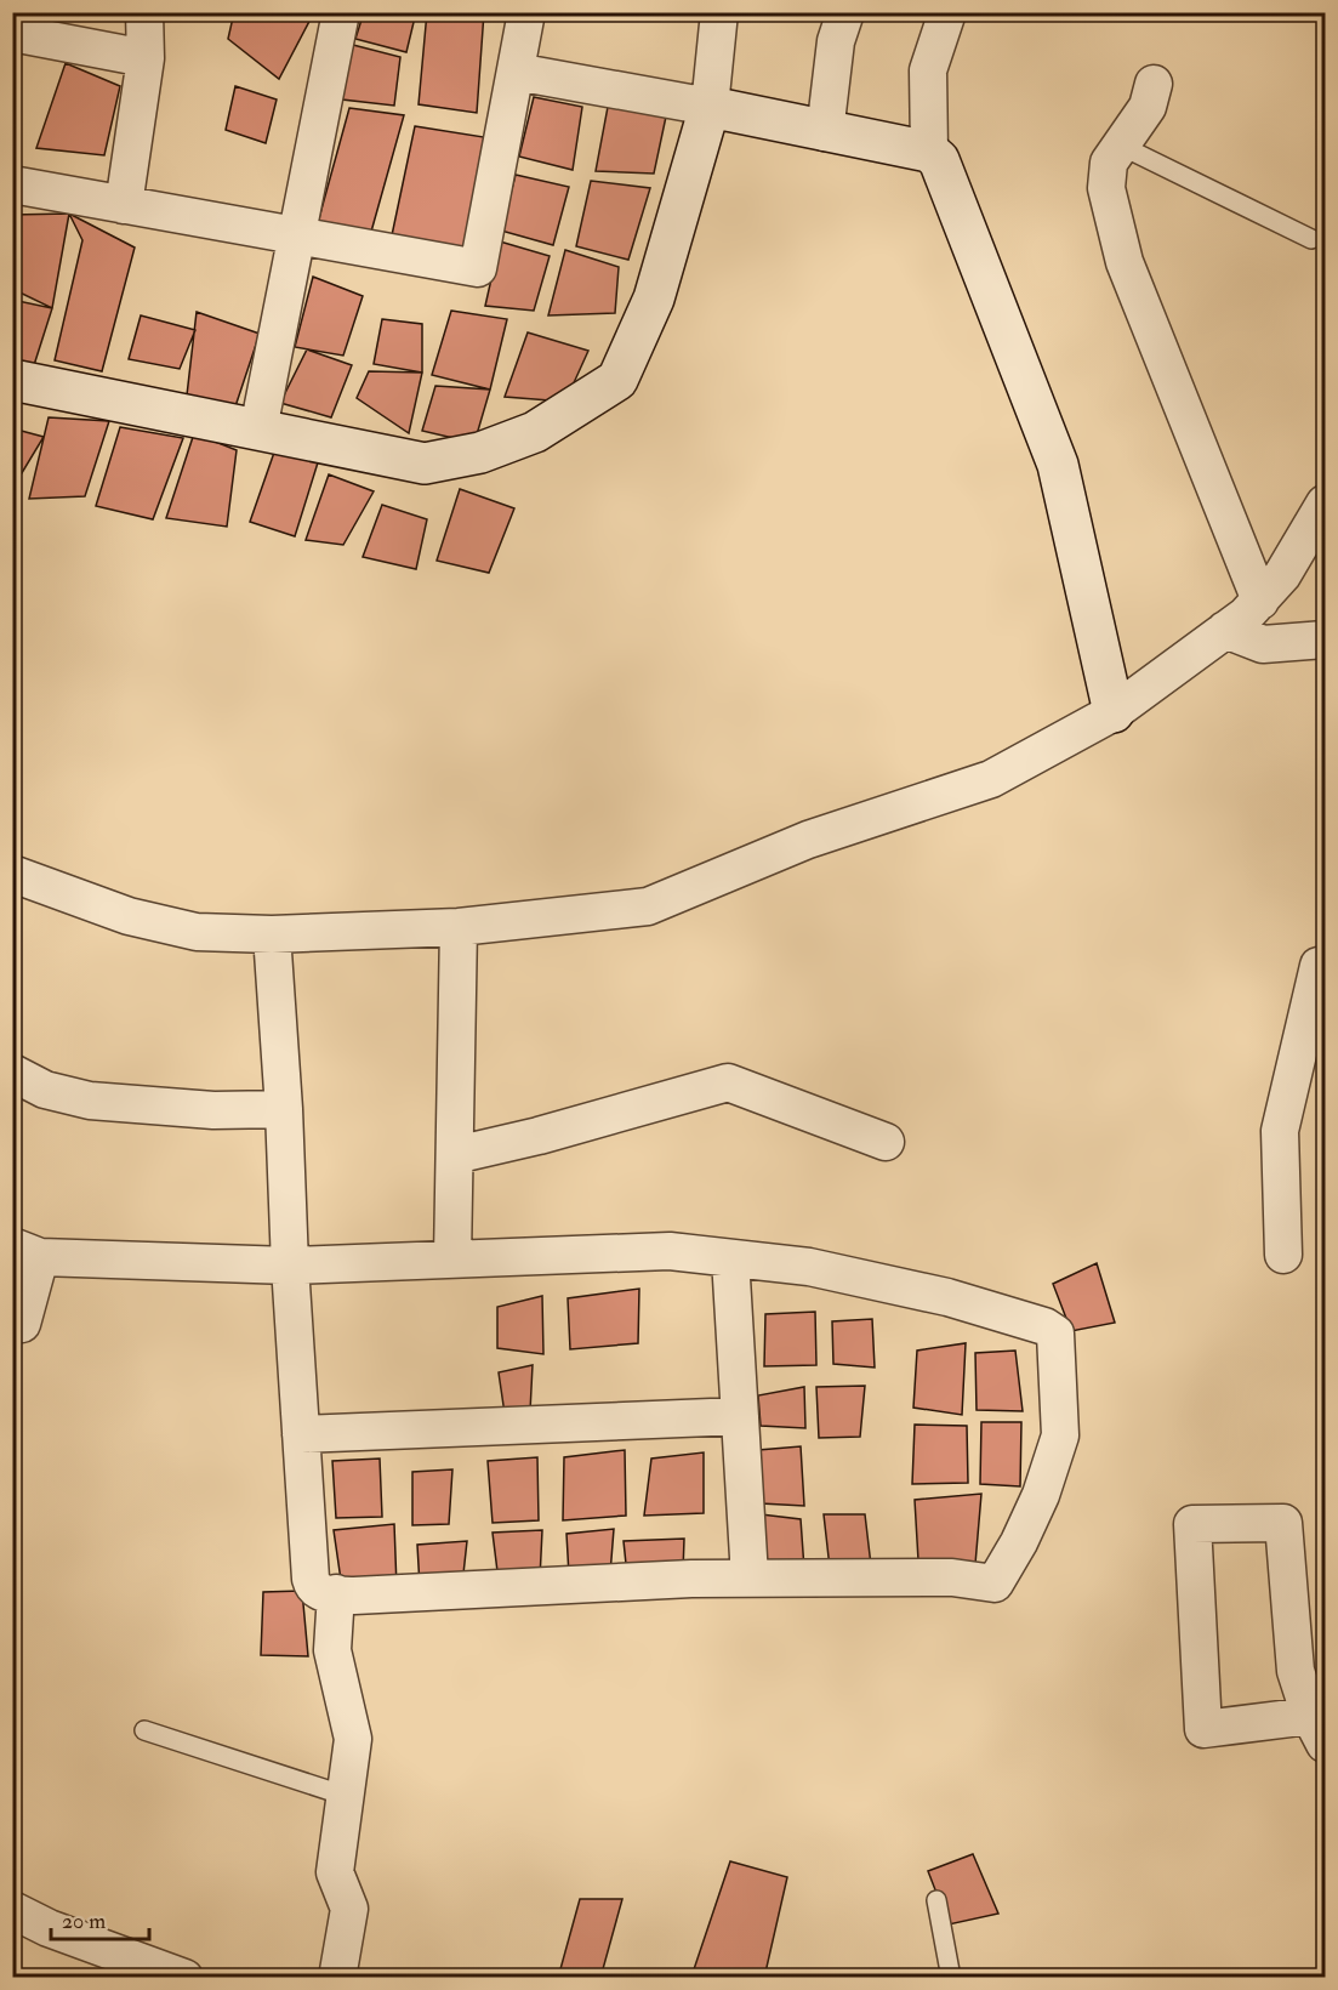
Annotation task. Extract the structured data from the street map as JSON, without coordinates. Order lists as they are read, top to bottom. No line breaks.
{"scale_bar":"20 m"}
